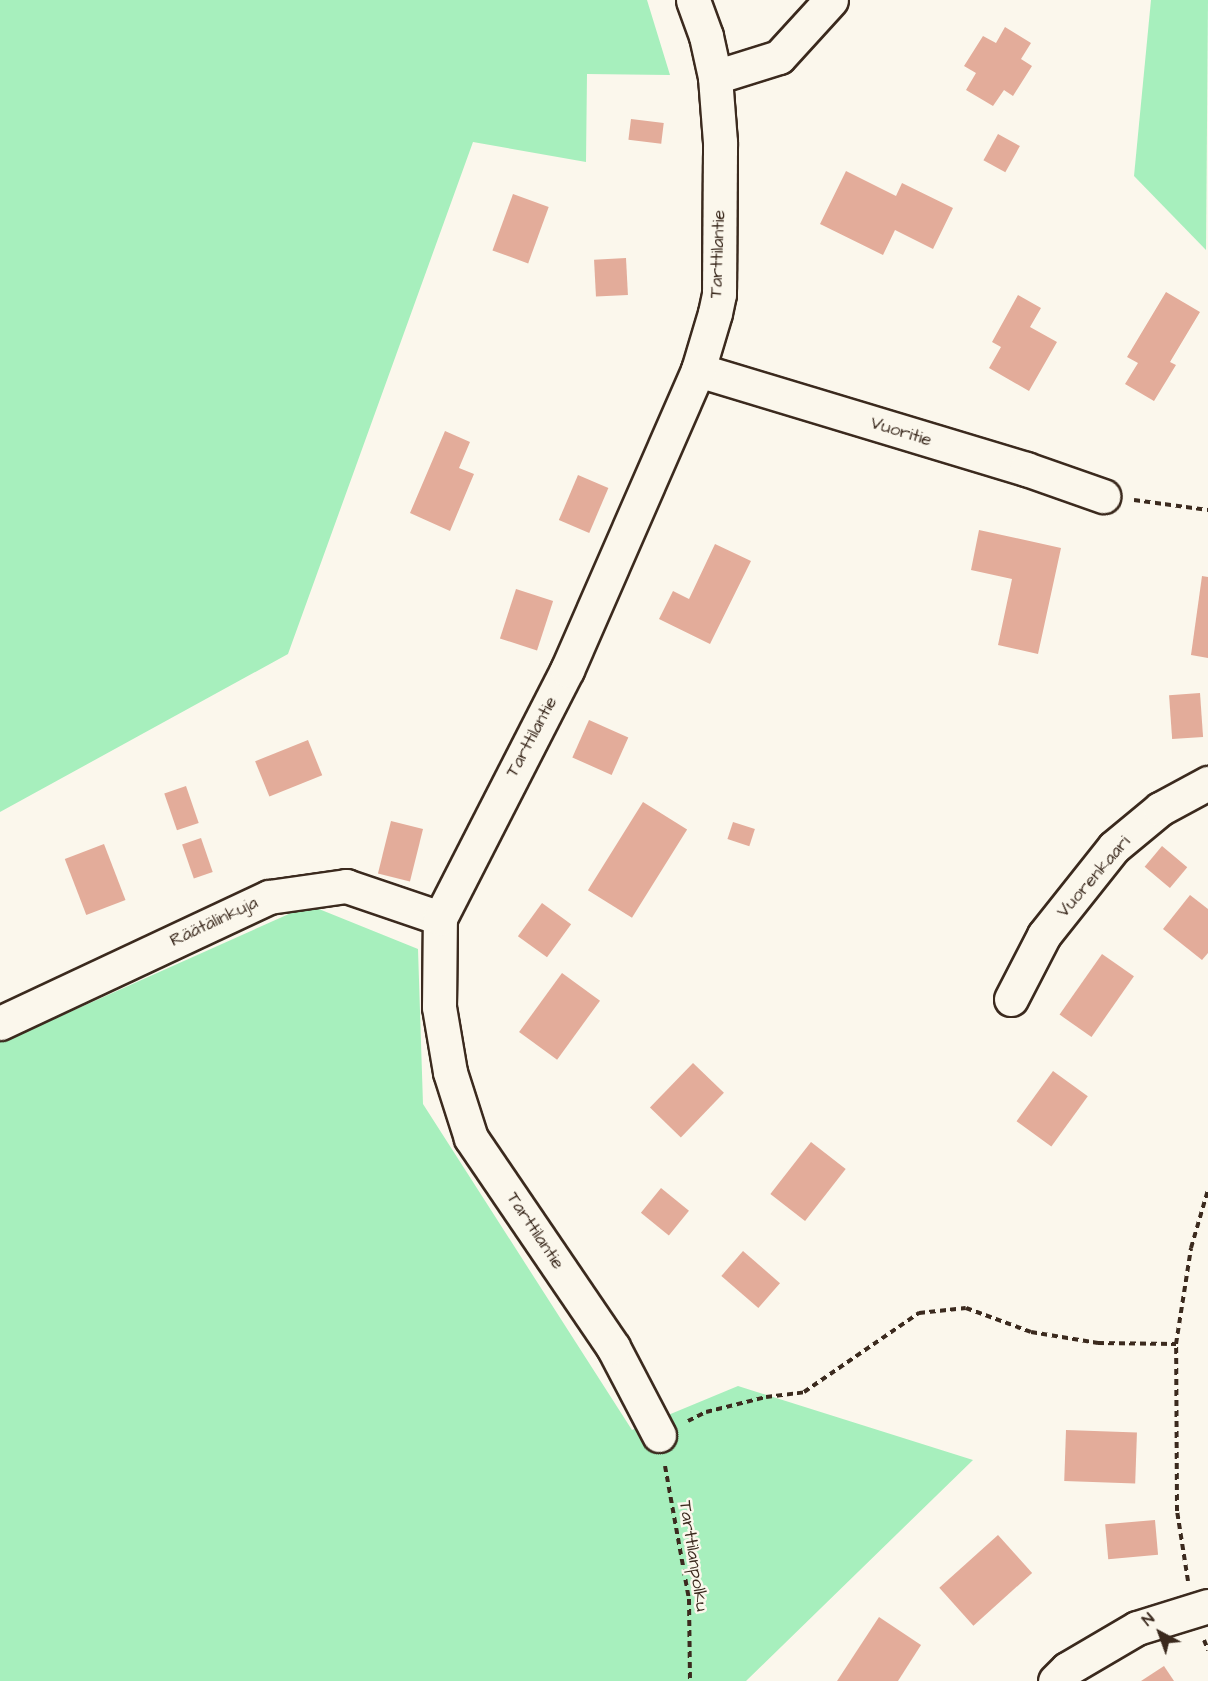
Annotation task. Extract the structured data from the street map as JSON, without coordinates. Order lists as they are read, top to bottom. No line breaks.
{"streets":{"street":["Tarttilantie","Vuoritie","Vuorenkaari","Räätälinkuja"],"path":["Tarttilanpolku"]},"crossings":[["Tarttilantie","Vuoritie"],["Tarttilantie","Räätälinkuja"],["Tarttilantie","Tarttilanpolku"]],"north":"top left"}
